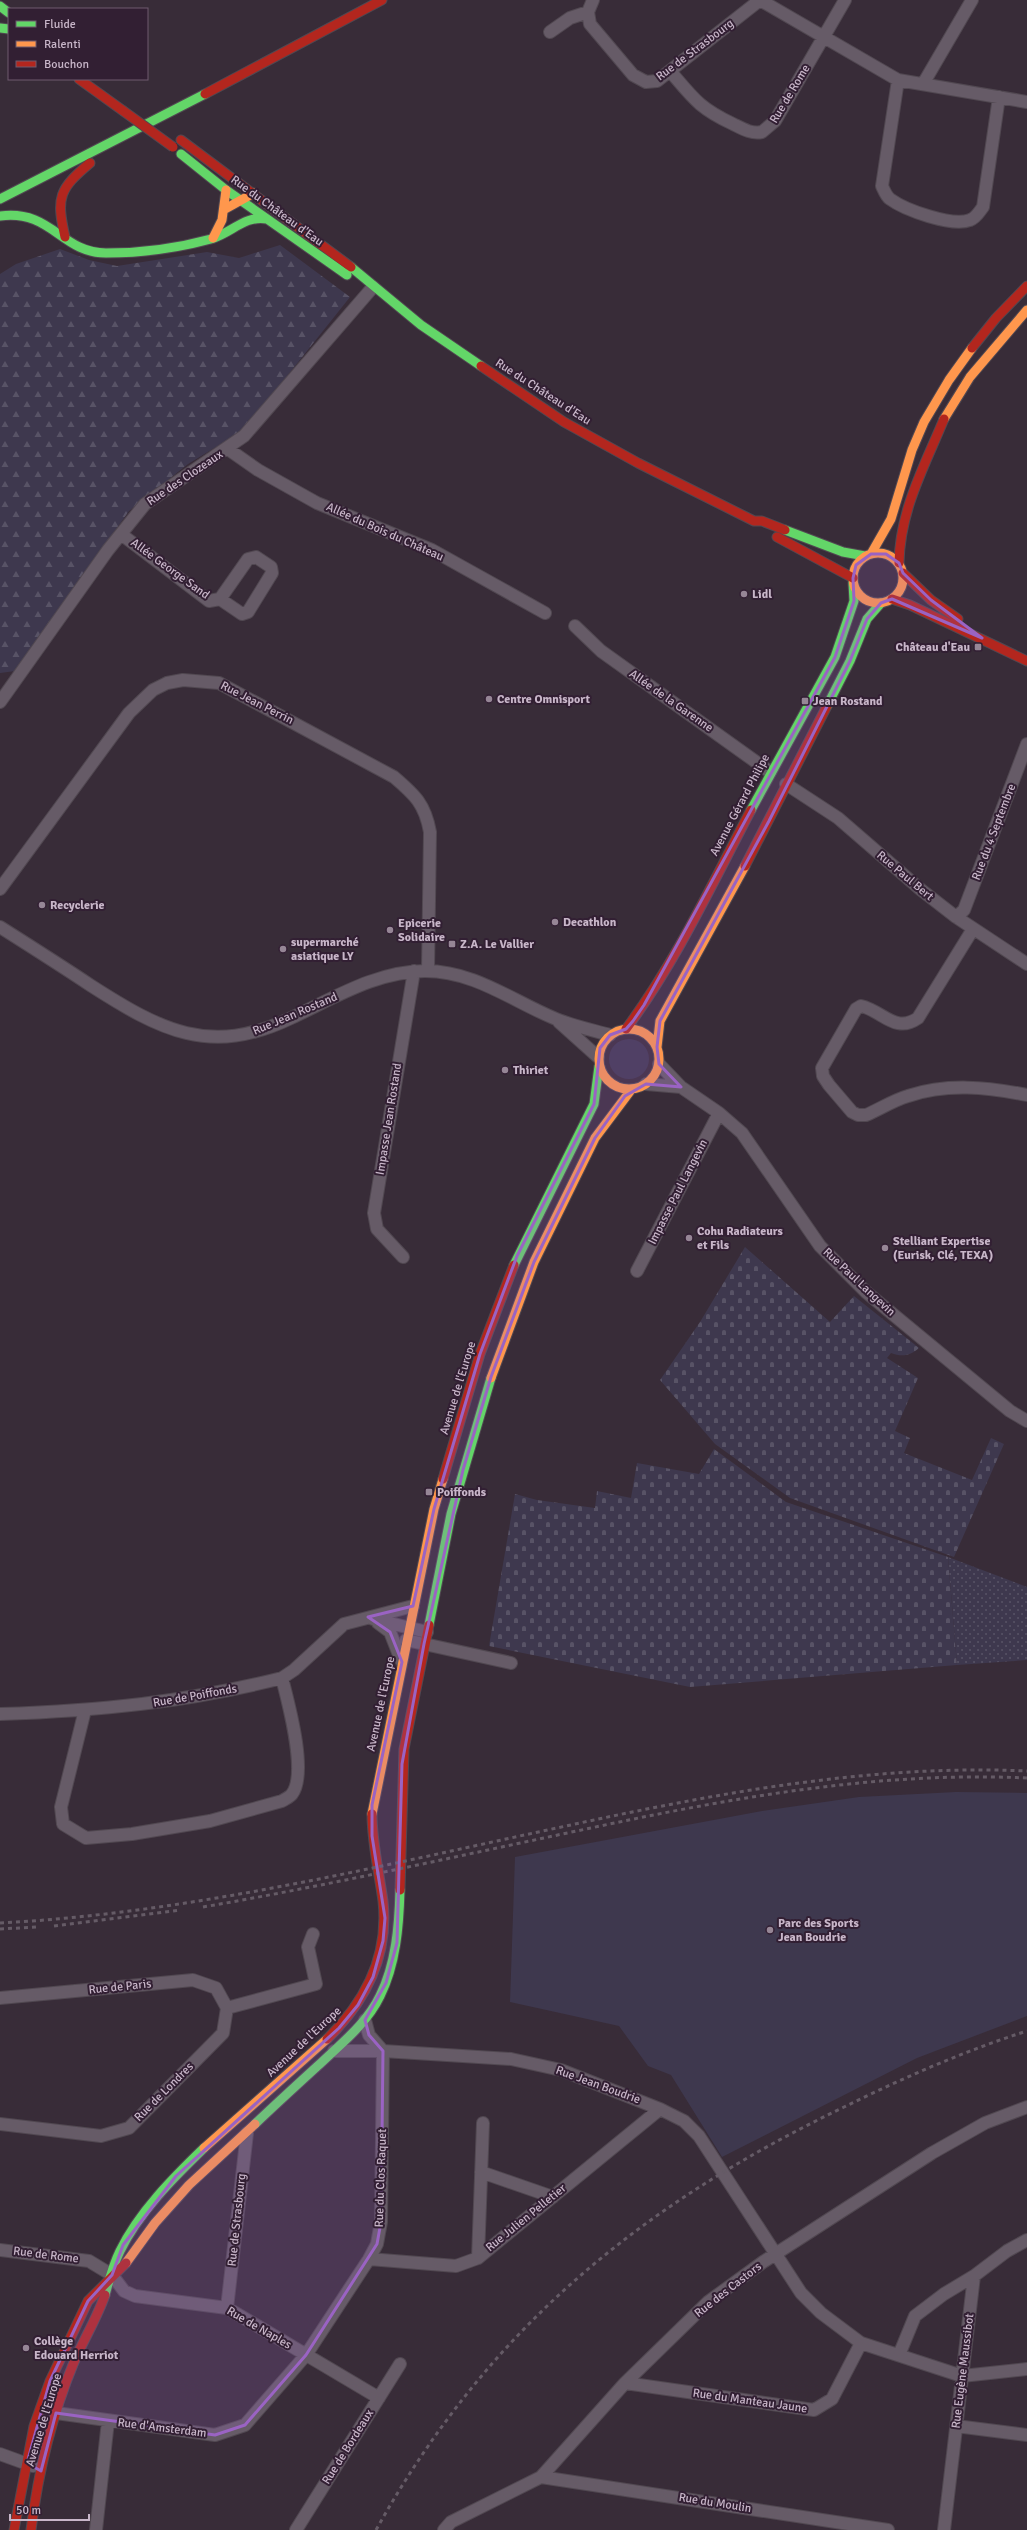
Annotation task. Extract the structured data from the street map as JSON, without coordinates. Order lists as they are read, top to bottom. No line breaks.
{"streets":{"main road":["Rue du Château d'Eau","Avenue Gérard Philipe","Avenue de l'Europe"],"street":["Rue de Strasbourg","Rue de Rome","Rue des Clozeaux","Allée du Bois du Château","Allée George Sand","Allée de la Garenne","Rue Jean Perrin","Rue du 4 Septembre","Rue Paul Bert","Rue Jean Rostand","Impasse Jean Rostand","Impasse Paul Langevin","Rue Paul Langevin","Rue de Poiffonds","Rue de Paris","Rue Jean Boudrie","Rue de Londres","Rue du Clos Raquet","Rue Julien Pelletier","Rue des Castors","Rue de Naples","Rue Eugène Maussibot","Rue du Manteau Jaune","Rue d'Amsterdam","Rue de Bordeaux","Rue du Moulin"]},"crossings":[["Rue de Strasbourg","Rue de Rome"],["Rue de Strasbourg","Avenue de l'Europe"],["Rue de Strasbourg","Rue de Naples"],["Rue de Rome","Avenue de l'Europe"],["Rue de Rome","Rue de Naples"],["Rue du Château d'Eau","Rue des Clozeaux"],["Rue du Château d'Eau","Avenue Gérard Philipe"],["Rue des Clozeaux","Allée du Bois du Château"],["Rue des Clozeaux","Allée George Sand"],["Allée de la Garenne","Avenue Gérard Philipe"],["Rue Jean Perrin","Rue Jean Rostand"],["Avenue Gérard Philipe","Rue Jean Rostand"],["Avenue Gérard Philipe","Rue Paul Langevin"],["Avenue Gérard Philipe","Avenue de l'Europe"],["Rue du 4 Septembre","Rue Paul Bert"],["Rue Jean Rostand","Impasse Jean Rostand"],["Rue Jean Rostand","Rue Paul Langevin"],["Rue Jean Rostand","Avenue de l'Europe"],["Impasse Paul Langevin","Rue Paul Langevin"],["Rue Paul Langevin","Avenue de l'Europe"],["Avenue de l'Europe","Rue de Poiffonds"],["Avenue de l'Europe","Rue Jean Boudrie"],["Avenue de l'Europe","Rue de Naples"],["Avenue de l'Europe","Rue d'Amsterdam"],["Rue de Paris","Rue de Londres"],["Rue Jean Boudrie","Rue du Clos Raquet"],["Rue Jean Boudrie","Rue Julien Pelletier"],["Rue Jean Boudrie","Rue des Castors"],["Rue Jean Boudrie","Rue Eugène Maussibot"],["Rue Jean Boudrie","Rue du Manteau Jaune"],["Rue du Clos Raquet","Rue Julien Pelletier"],["Rue du Clos Raquet","Rue de Naples"],["Rue du Clos Raquet","Rue d'Amsterdam"],["Rue des Castors","Rue du Manteau Jaune"],["Rue des Castors","Rue du Moulin"],["Rue de Naples","Rue d'Amsterdam"],["Rue de Naples","Rue de Bordeaux"]],"places":{"other":["Lidl","Centre Omnisport","Recyclerie","Decathlon","Epicerie Solidaire","supermarché asiatique LY","Thiriet","Cohu Radiateurs et Fils","Stelliant Expertise (Eurisk, Clé, TEXA)","Parc des Sports Jean Boudrie","Collège Edouard Herriot"],"transit":["Château d'Eau","Jean Rostand","Z.A. Le Vallier","Poiffonds"]},"legend":["Fluide","Ralenti","Bouchon"],"scale_bar":"50 m"}
